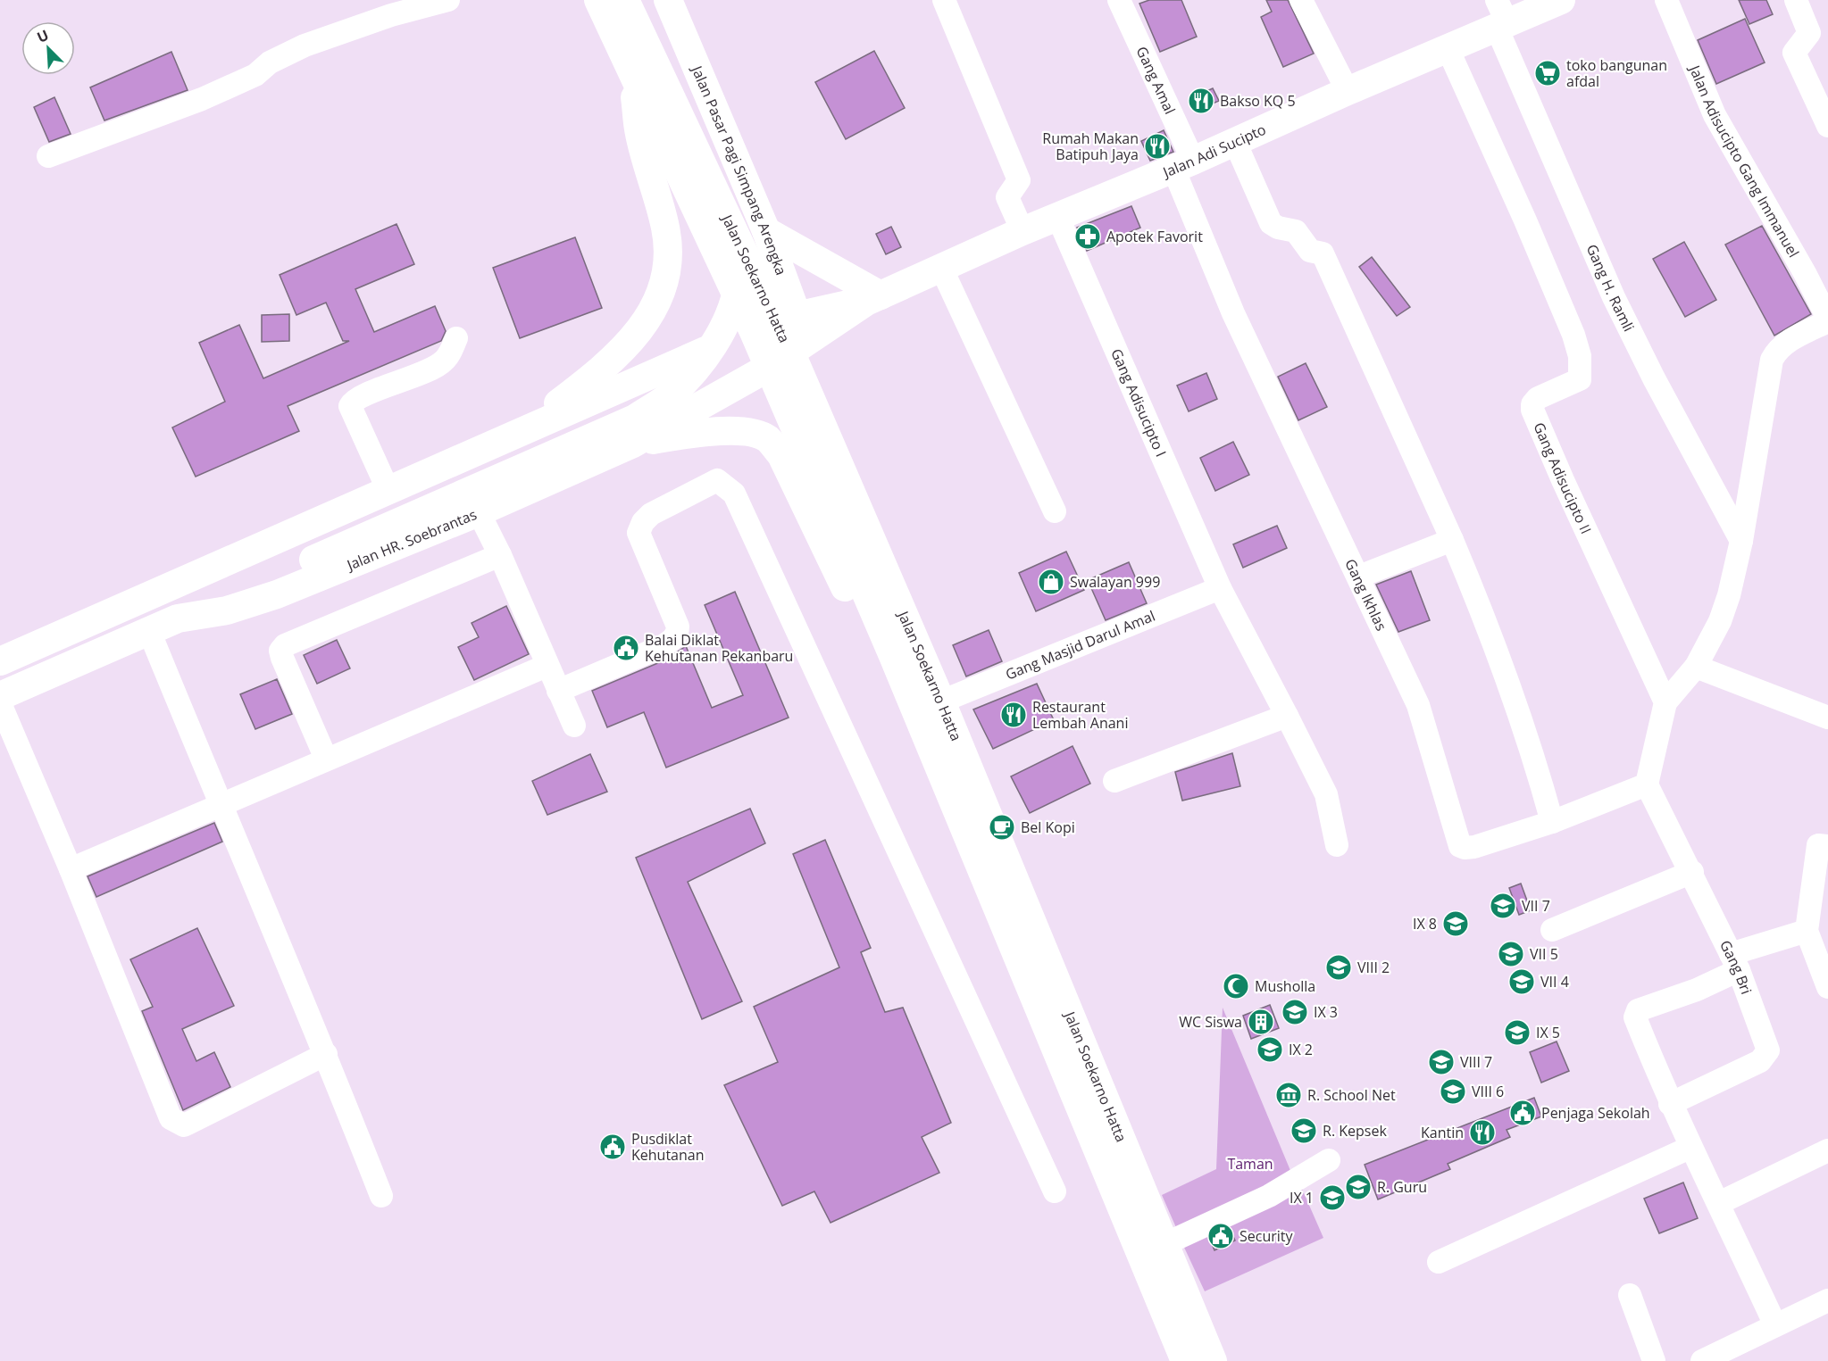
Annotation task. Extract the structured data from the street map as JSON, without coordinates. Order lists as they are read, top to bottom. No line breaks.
{"streets":{"main road":["Jalan Adi Sucipto","Jalan Pasar Pagi Simpang Arengka","Jalan Soekarno Hatta","Jalan HR. Soebrantas"],"street":["Gang Amal","Jalan Adisucipto Gang Immanuel","Gang H. Ramli","Gang Adisucipto I","Gang Adisucipto II","Gang Ikhlas","Gang Masjid Darul Amal","Gang Bri"]},"crossings":[["Gang Amal","Jalan Adi Sucipto"],["Gang Amal","Gang Ikhlas"],["Jalan Adi Sucipto","Jalan Pasar Pagi Simpang Arengka"],["Jalan Adi Sucipto","Jalan Soekarno Hatta"],["Jalan Adi Sucipto","Gang H. Ramli"],["Jalan Adi Sucipto","Gang Adisucipto I"],["Jalan Adi Sucipto","Gang Adisucipto II"],["Jalan Adi Sucipto","Jalan HR. Soebrantas"],["Jalan Adi Sucipto","Gang Ikhlas"],["Jalan Pasar Pagi Simpang Arengka","Jalan Soekarno Hatta"],["Jalan Soekarno Hatta","Jalan HR. Soebrantas"],["Jalan Soekarno Hatta","Gang Masjid Darul Amal"],["Gang Adisucipto I","Gang Masjid Darul Amal"],["Gang Ikhlas","Gang Bri"]],"parks":["Taman"],"places":{"supermarket":["toko bangunan afdal"],"restaurant":["Bakso KQ 5","Rumah Makan Batipuh Jaya","Restaurant Lembah Anani","Kantin"],"pharmacy":["Apotek Favorit"],"shop":["Swalayan 999"],"public building":["Balai Diklat Kehutanan Pekanbaru","Penjaga Sekolah","Pusdiklat Kehutanan","Security"],"cafe":["Bel Kopi"],"school or university":["VII 7","IX 8","VII 5","VIII 2","VII 4","IX 3","IX 5","IX 2","VIII 7","VIII 6","R. Kepsek","R. Guru","IX 1"],"mosque":["Musholla"],"building":["WC Siswa"],"museum":["R. School Net"]},"north":"top left"}
